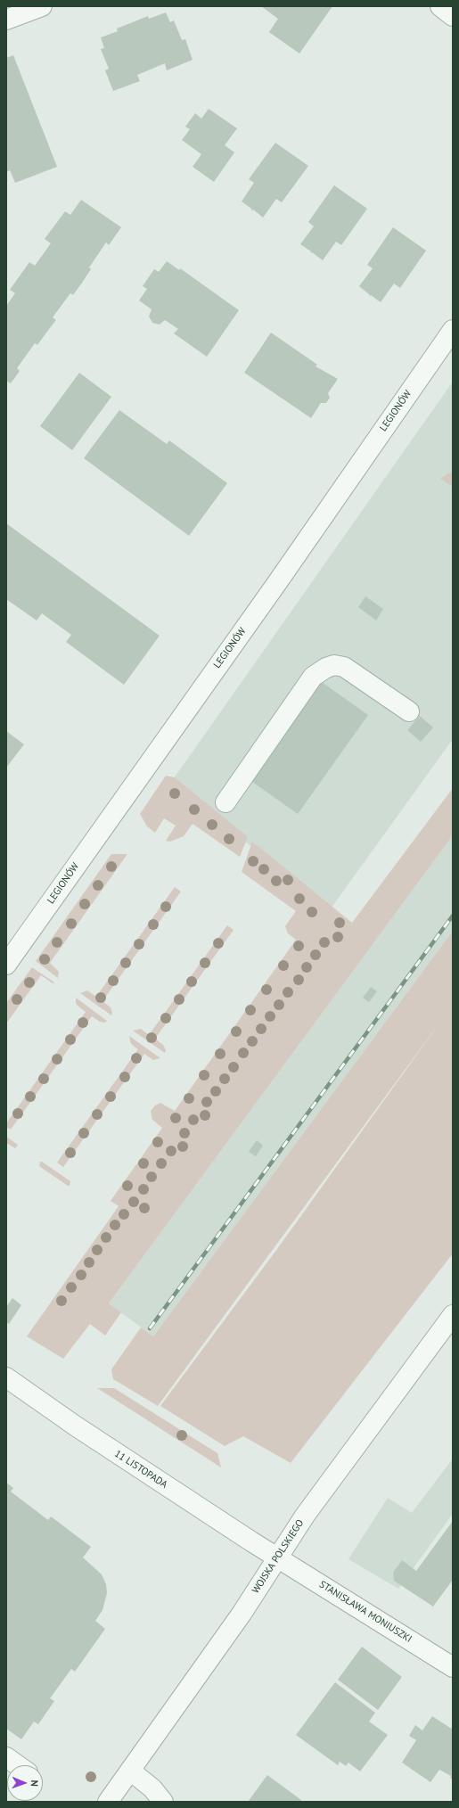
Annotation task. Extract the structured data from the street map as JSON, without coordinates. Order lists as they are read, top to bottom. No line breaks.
{"streets":{"street":["LEGIONÓW","11 LISTOPADA","WOJSKA POLSKIEGO","STANISŁAWA MONIUSZKI"]},"crossings":[["11 LISTOPADA","WOJSKA POLSKIEGO"],["11 LISTOPADA","STANISŁAWA MONIUSZKI"],["WOJSKA POLSKIEGO","STANISŁAWA MONIUSZKI"]],"north":"right"}
